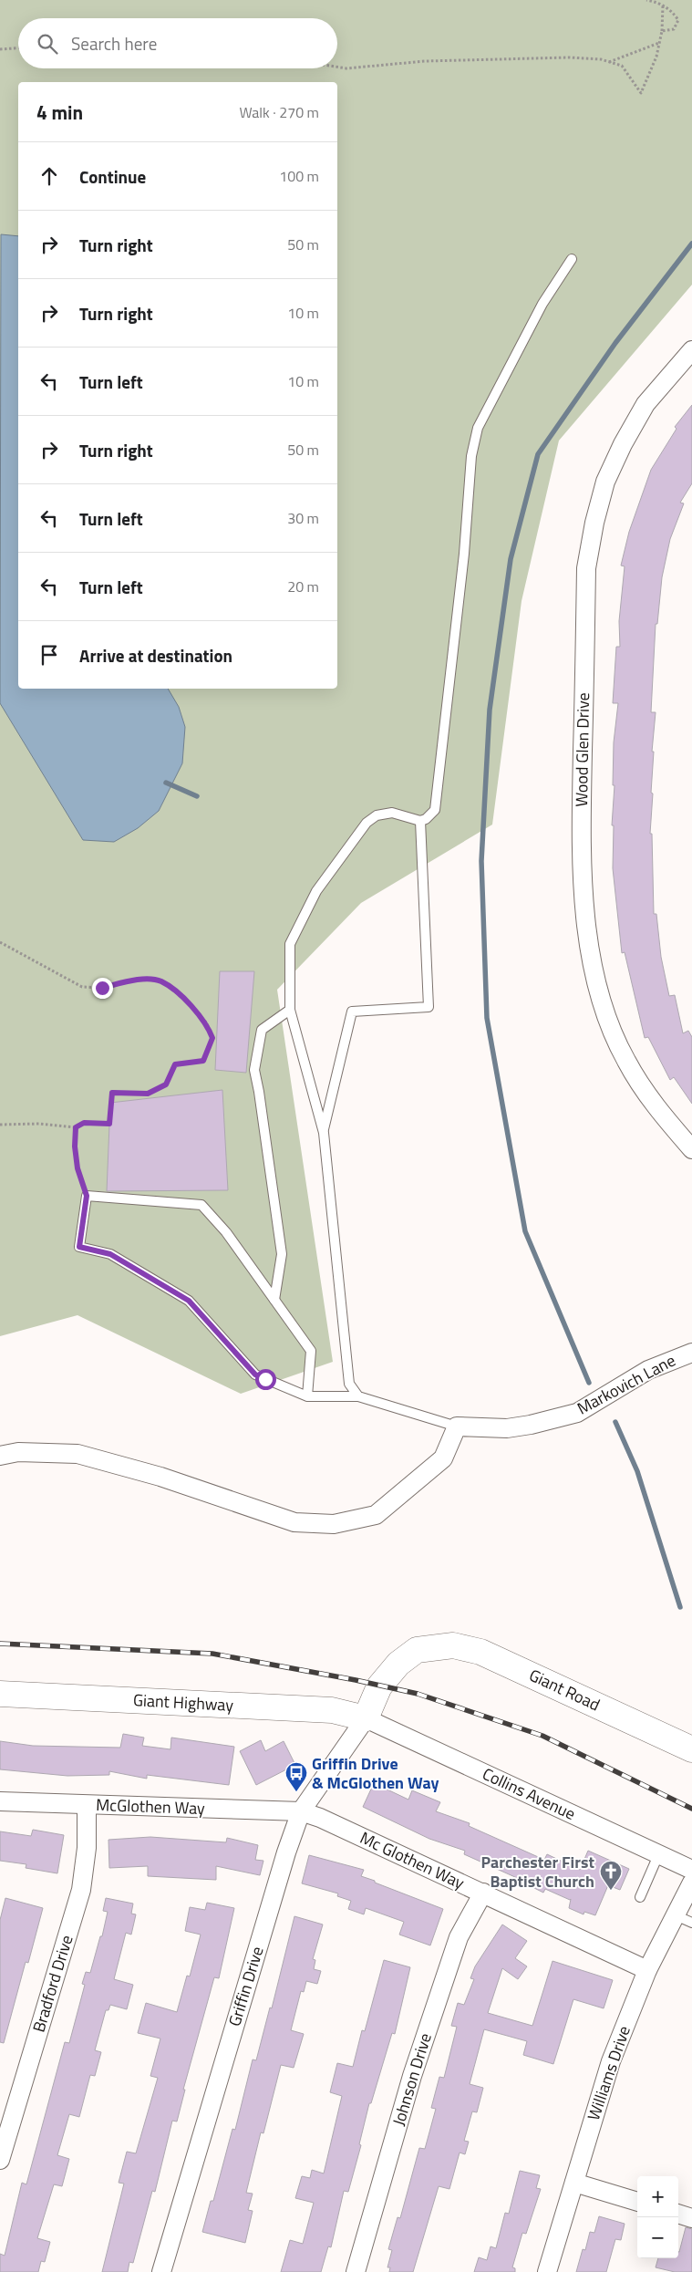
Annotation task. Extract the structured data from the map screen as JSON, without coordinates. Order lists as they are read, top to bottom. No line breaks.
{"streets":{"street":["Wood Glen Drive","Markovich Lane","Giant Road","Giant Highway","Collins Avenue","McGlothen Way","Mc Glothen Way","Bradford Drive","Griffin Drive","Williams Drive","Johnson Drive"]},"crossings":[["Giant Road","Giant Highway"],["Giant Road","Collins Avenue"],["Giant Road","Griffin Drive"],["Giant Highway","Collins Avenue"],["Giant Highway","Griffin Drive"],["Collins Avenue","Griffin Drive"],["McGlothen Way","Mc Glothen Way"],["McGlothen Way","Bradford Drive"],["McGlothen Way","Griffin Drive"],["Mc Glothen Way","Griffin Drive"],["Mc Glothen Way","Williams Drive"],["Mc Glothen Way","Johnson Drive"]],"places":{"bus stop":["Griffin Drive & McGlothen Way"],"church":["Parchester First Baptist Church"]},"page":{"search":"Search here","heading":["4 min","Walk · 270 m"],"list":[["Continue","100 m"],["Turn right","50 m"],["Turn right","10 m"],["Turn left","10 m"],["Turn right","50 m"],["Turn left","30 m"],["Turn left","20 m"],"Arrive at destination"],"map_buttons":["+","−"]}}
